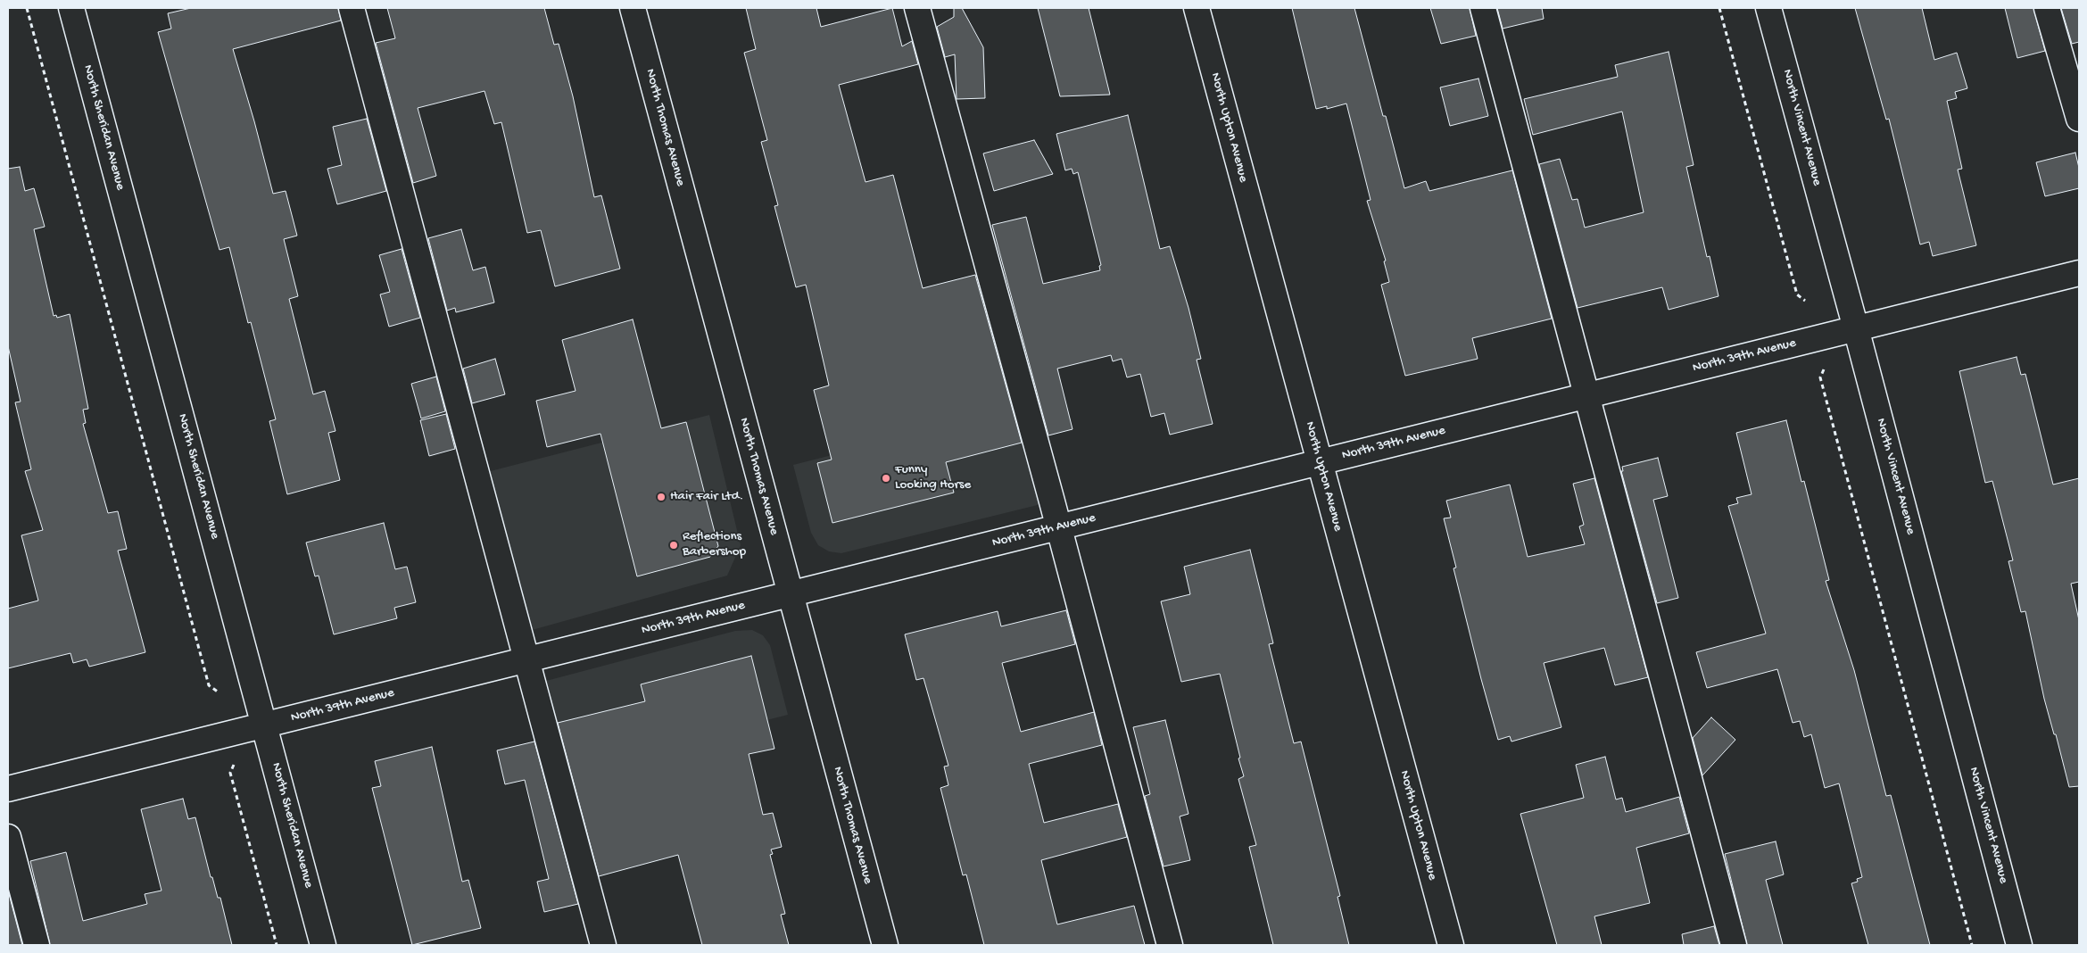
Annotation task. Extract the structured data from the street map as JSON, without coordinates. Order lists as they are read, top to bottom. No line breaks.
{"streets":{"street":["North Sheridan Avenue","North Thomas Avenue","North Upton Avenue","North Vincent Avenue","North 39th Avenue"]},"crossings":[["North Sheridan Avenue","North 39th Avenue"],["North Thomas Avenue","North 39th Avenue"],["North Upton Avenue","North 39th Avenue"],["North Vincent Avenue","North 39th Avenue"]],"places":["Funny Looking Horse","Hair Fair Ltd.","Reflections Barbershop"]}
